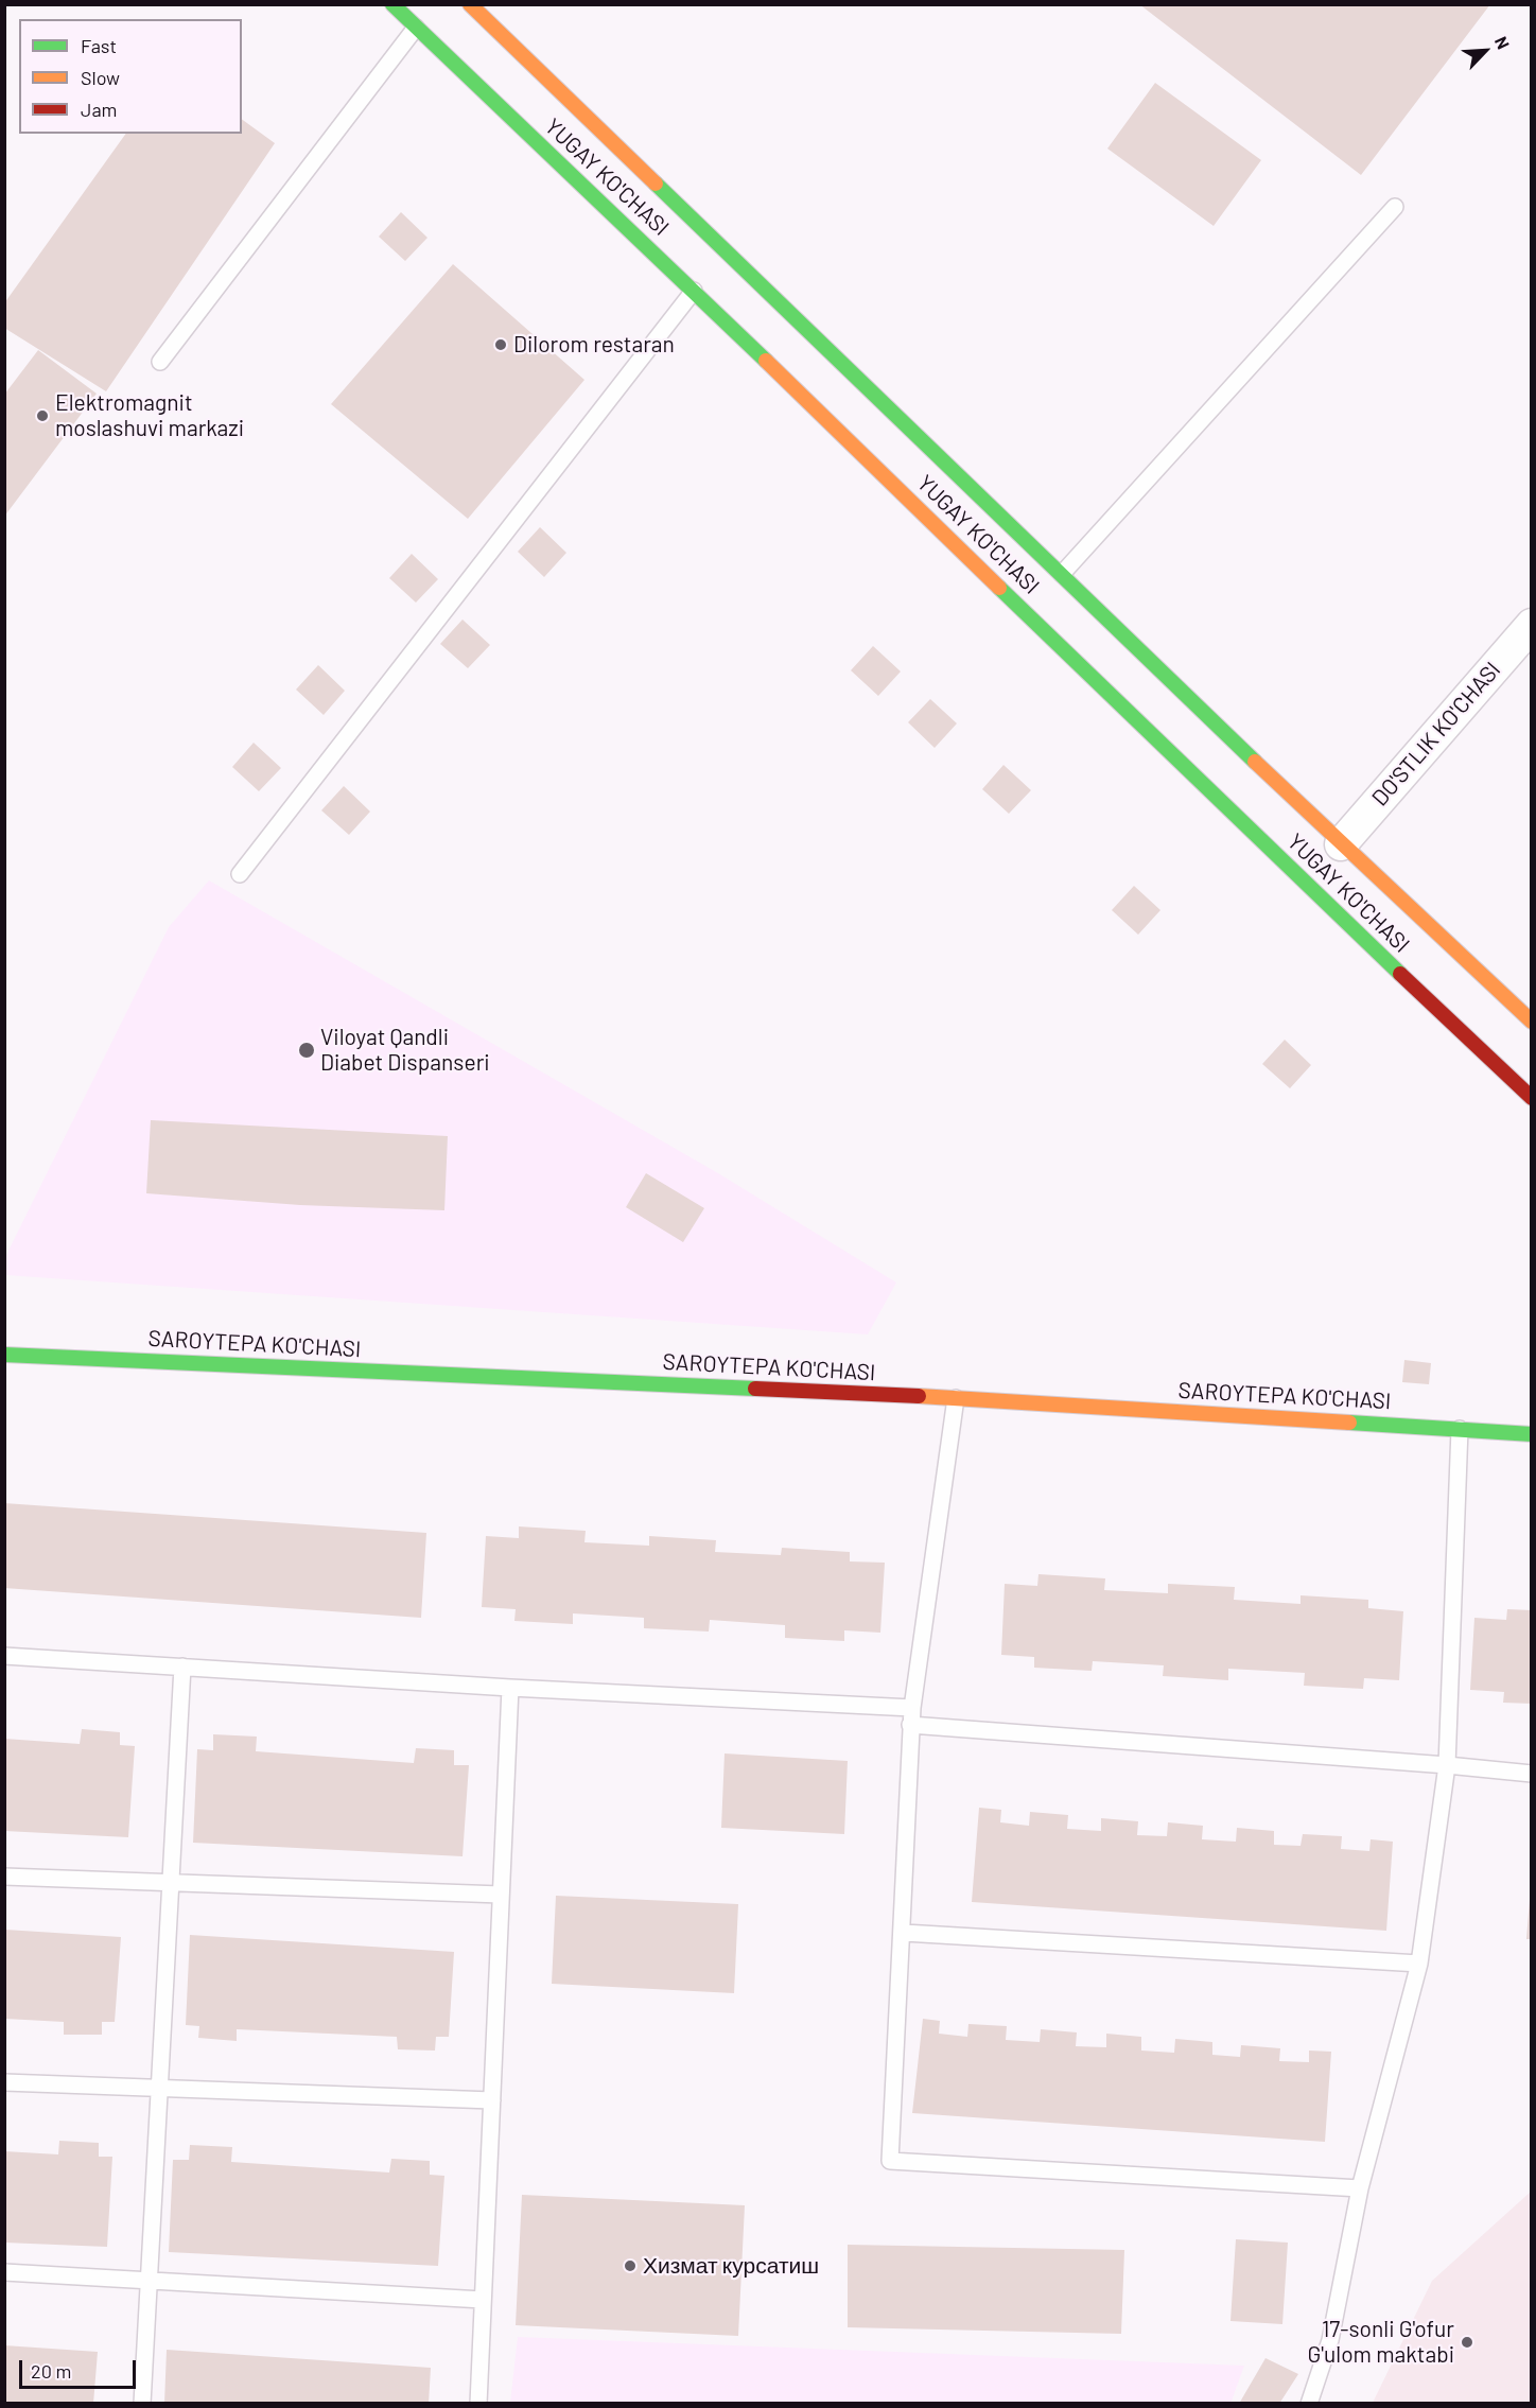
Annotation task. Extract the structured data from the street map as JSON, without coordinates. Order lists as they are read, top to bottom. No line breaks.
{"streets":{"main road":["YUGAY KO'CHASI","SAROYTEPA KO'CHASI"],"street":["DO'STLIK KO'CHASI"]},"crossings":[["YUGAY KO'CHASI","DO'STLIK KO'CHASI"]],"places":["Dilorom restaran","Elektromagnit moslashuvi markazi","Viloyat Qandli Diabet Dispanseri","Хизмат курсатиш","17-sonli G'ofur G'ulom maktabi"],"legend":["Fast","Slow","Jam"],"scale_bar":"20 m","north":"top right"}
